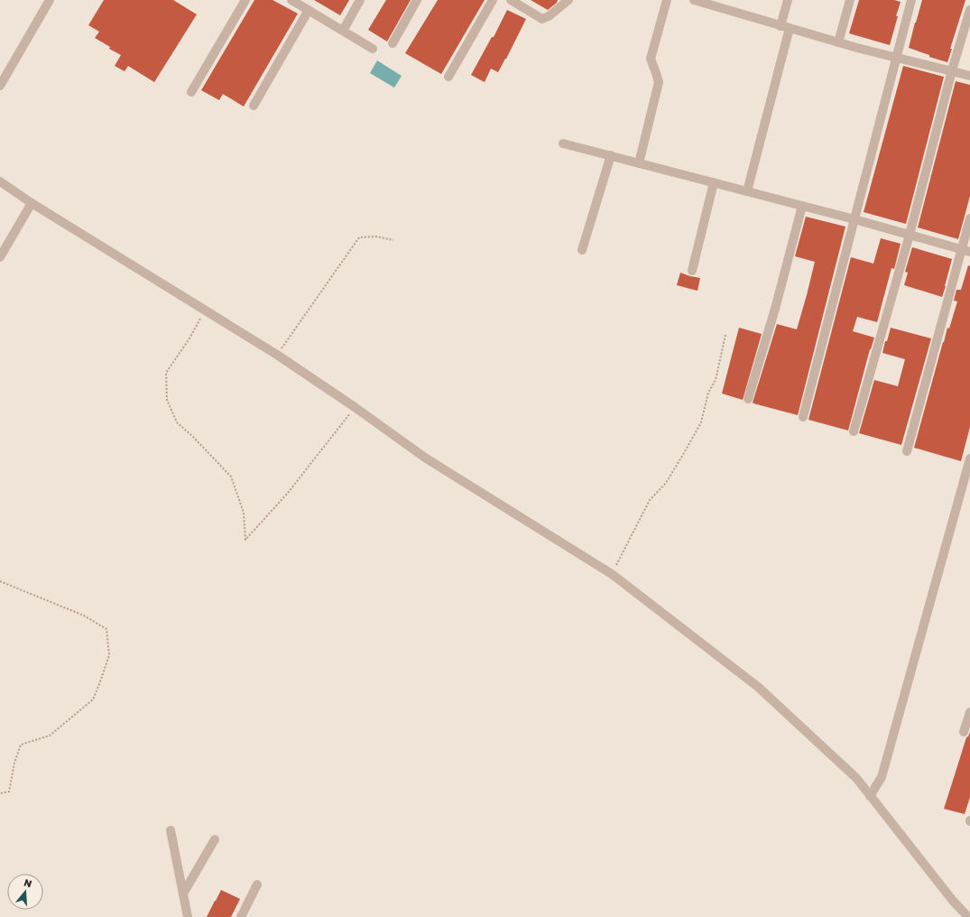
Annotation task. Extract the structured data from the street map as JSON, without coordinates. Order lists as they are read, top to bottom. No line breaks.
{"north":"top"}
